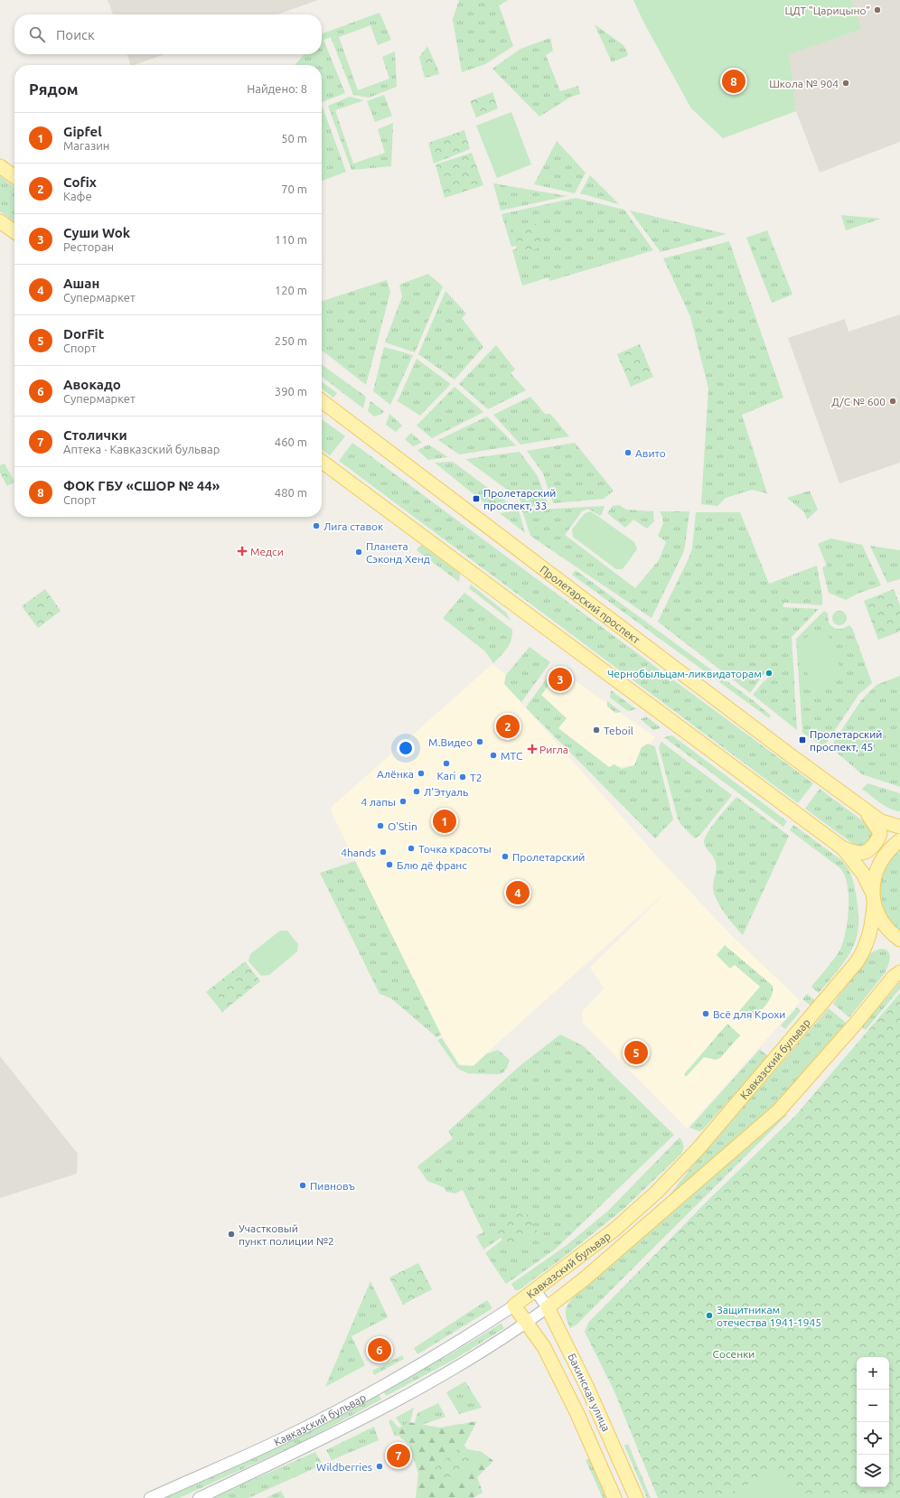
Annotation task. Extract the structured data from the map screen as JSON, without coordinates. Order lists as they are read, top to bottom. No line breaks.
{"streets":{"main road":["Пролетарский проспект","Кавказский бульвар","Бакинская улица"]},"crossings":[["Кавказский бульвар","Бакинская улица"]],"parks":["Сосенки"],"places":{"other":["ЦДТ \"Царицыно\"","Школа № 904","Д/C № 600","Авито","Лига ставок","Планета Сэконд Хенд","Чернобыльцам-ликвидаторам","Teboil","М.Видео","МТС","Kari","Алёнка","T2","Л'Этуаль","4 лапы","O'Stin","Точка красоты","4hands","Пролетарский","Блю дё франс","Всё для Крохи","Пивновъ","Участковый пункт полиции №2","Защитникам отечества 1941-1945","Wildberries"],"transit":["Пролетарский проспект, 33","Пролетарский проспект, 45"],"health":["Медси","Ригла"]},"page":{"search":"Поиск","heading":["Рядом","Найдено: 8"],"pins":["8","3","2","1","4","5","6","7"],"list":[{"mark":"1","name":"Gipfel","note":"Магазин","value":"50 m"},{"mark":"2","name":"Cofix","note":"Кафе","value":"70 m"},{"mark":"3","name":"Суши Wok","note":"Ресторан","value":"110 m"},{"mark":"4","name":"Ашан","note":"Супермаркет","value":"120 m"},{"mark":"5","name":"DorFit","note":"Спорт","value":"250 m"},{"mark":"6","name":"Авокадо","note":"Супермаркет","value":"390 m"},{"mark":"7","name":"Столички","note":"Аптека · Кавказский бульвар","value":"460 m"},{"mark":"8","name":"ФОК ГБУ «СШОР № 44»","note":"Спорт","value":"480 m"}],"map_buttons":["+","−"]}}
